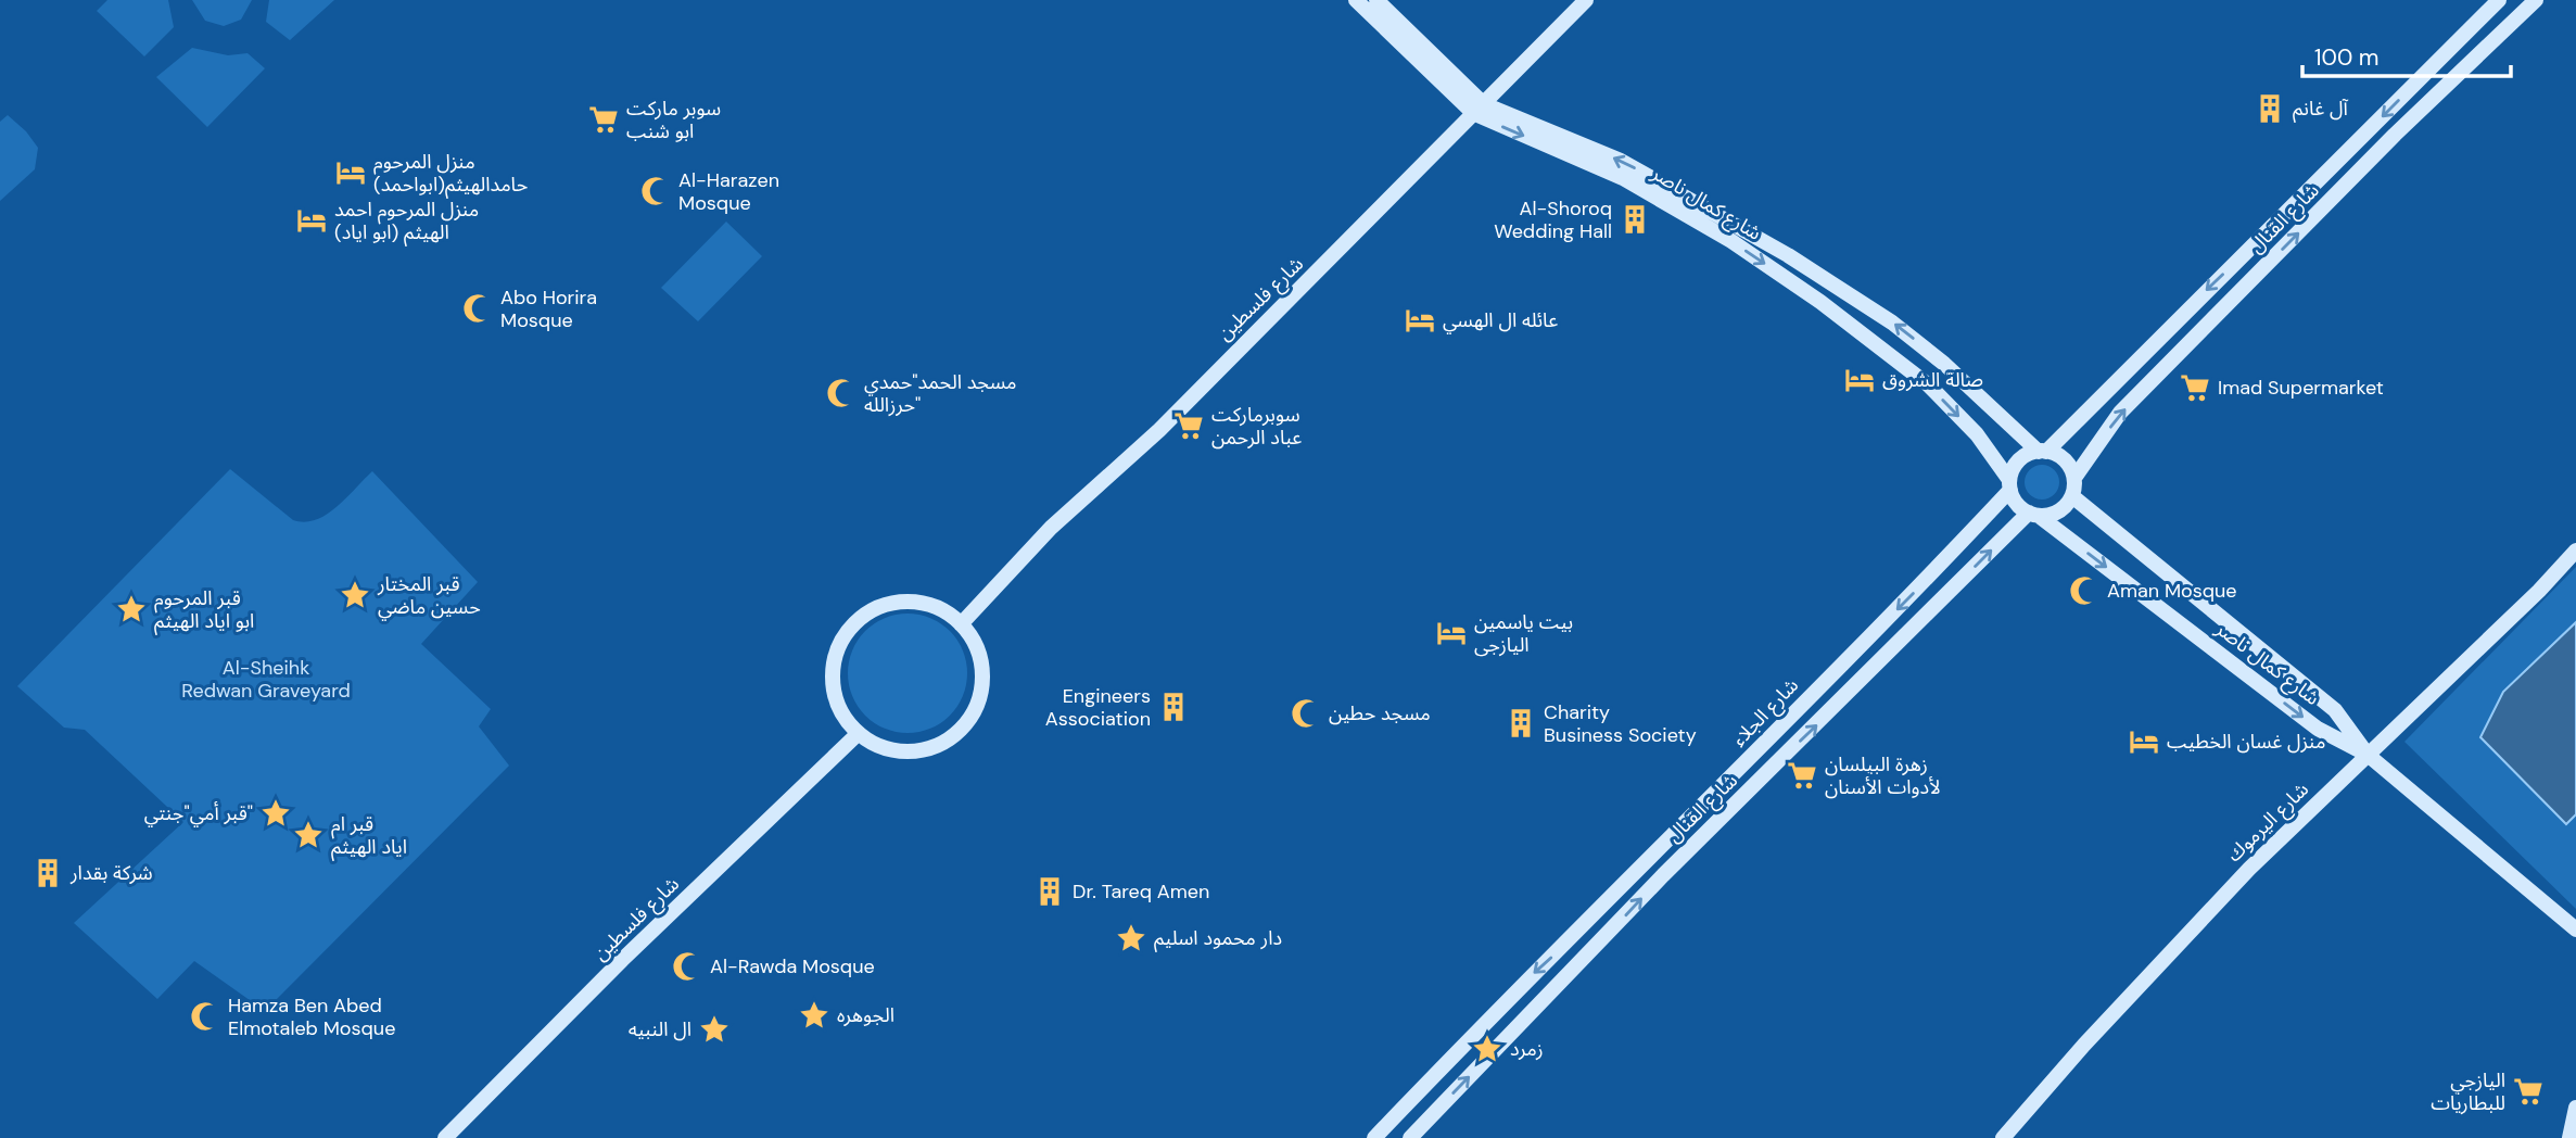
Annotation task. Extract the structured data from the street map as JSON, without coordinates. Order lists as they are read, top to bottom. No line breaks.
{"streets":{"main road":["شارع كمال ناصر","شارع القنال","شارع فلسطين","شارع الجلاء","شارع اليرموك"]},"crossings":[["شارع كمال ناصر","شارع القنال"],["شارع كمال ناصر","شارع فلسطين"],["شارع كمال ناصر","شارع الجلاء"],["شارع كمال ناصر","شارع اليرموك"],["شارع القنال","شارع الجلاء"]],"one_way":["شارع الجلاء"],"parks":["Al-Sheihk Redwan Graveyard"],"places":{"building":["آل غانم","Al-Shoroq Wedding Hall","Engineers Association","Charity Business Society","شركة بقدار","Dr. Tareq Amen"],"supermarket":["سوبر ماركت ابو شنب","Imad Supermarket","سوبرماركت عباد الرحمن","زهرة البيلسان لأدوات الأسنان","اليازجي للبطاريات"],"hotel":["منزل المرحوم حامدالهيثم(ابواحمد)","منزل المرحوم احمد الهيثم (ابو اياد)","عائله ال الهسي","صالة الشروق","بيت ياسمين اليازجى","منزل غسان الخطيب"],"mosque":["Al-Harazen Mosque","Abo Horira Mosque","مسجد الحمد\"حمدي حرزالله\"","Aman Mosque","مسجد حطين","Al-Rawda Mosque","Hamza Ben Abed Elmotaleb Mosque"],"place":["قبر المختار حسين ماضي","قبر المرحوم ابو اياد الهيثم","قبر أمي\"جنتي\"","قبر ام اياد الهيثم","دار محمود اسليم","الجوهره","ال النبيه","زمرد"]},"scale_bar":"100 m"}
